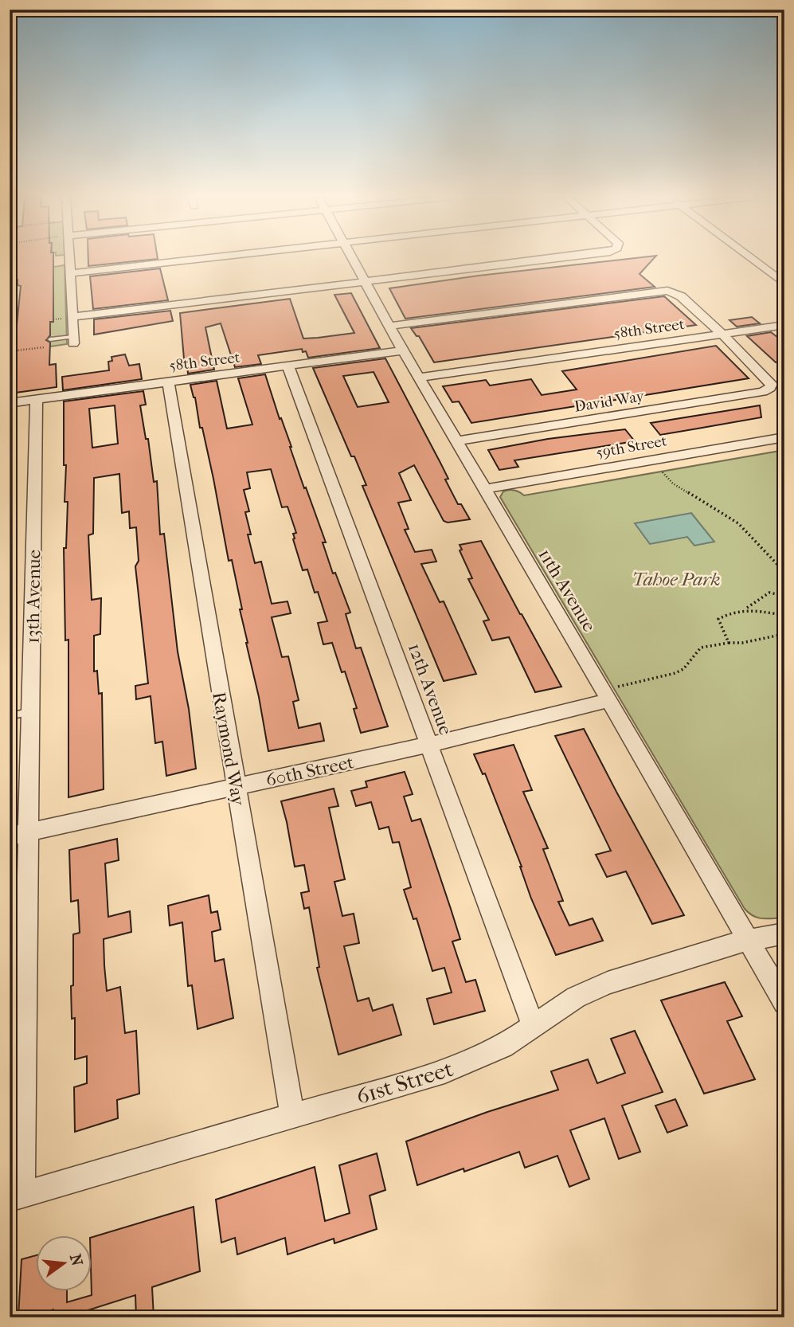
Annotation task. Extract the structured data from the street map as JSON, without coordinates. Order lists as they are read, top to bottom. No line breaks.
{"streets":{"street":["58th Street","David Way","59th Street","11th Avenue","13th Avenue","12th Avenue","Raymond Way","60th Street","61st Street"]},"crossings":[["58th Street","David Way"],["58th Street","11th Avenue"],["58th Street","13th Avenue"],["58th Street","12th Avenue"],["58th Street","Raymond Way"],["David Way","11th Avenue"],["59th Street","11th Avenue"],["11th Avenue","60th Street"],["11th Avenue","61st Street"],["13th Avenue","60th Street"],["13th Avenue","61st Street"],["12th Avenue","60th Street"],["12th Avenue","61st Street"],["Raymond Way","60th Street"],["Raymond Way","61st Street"]],"parks":["Tahoe Park"],"north":"right"}
